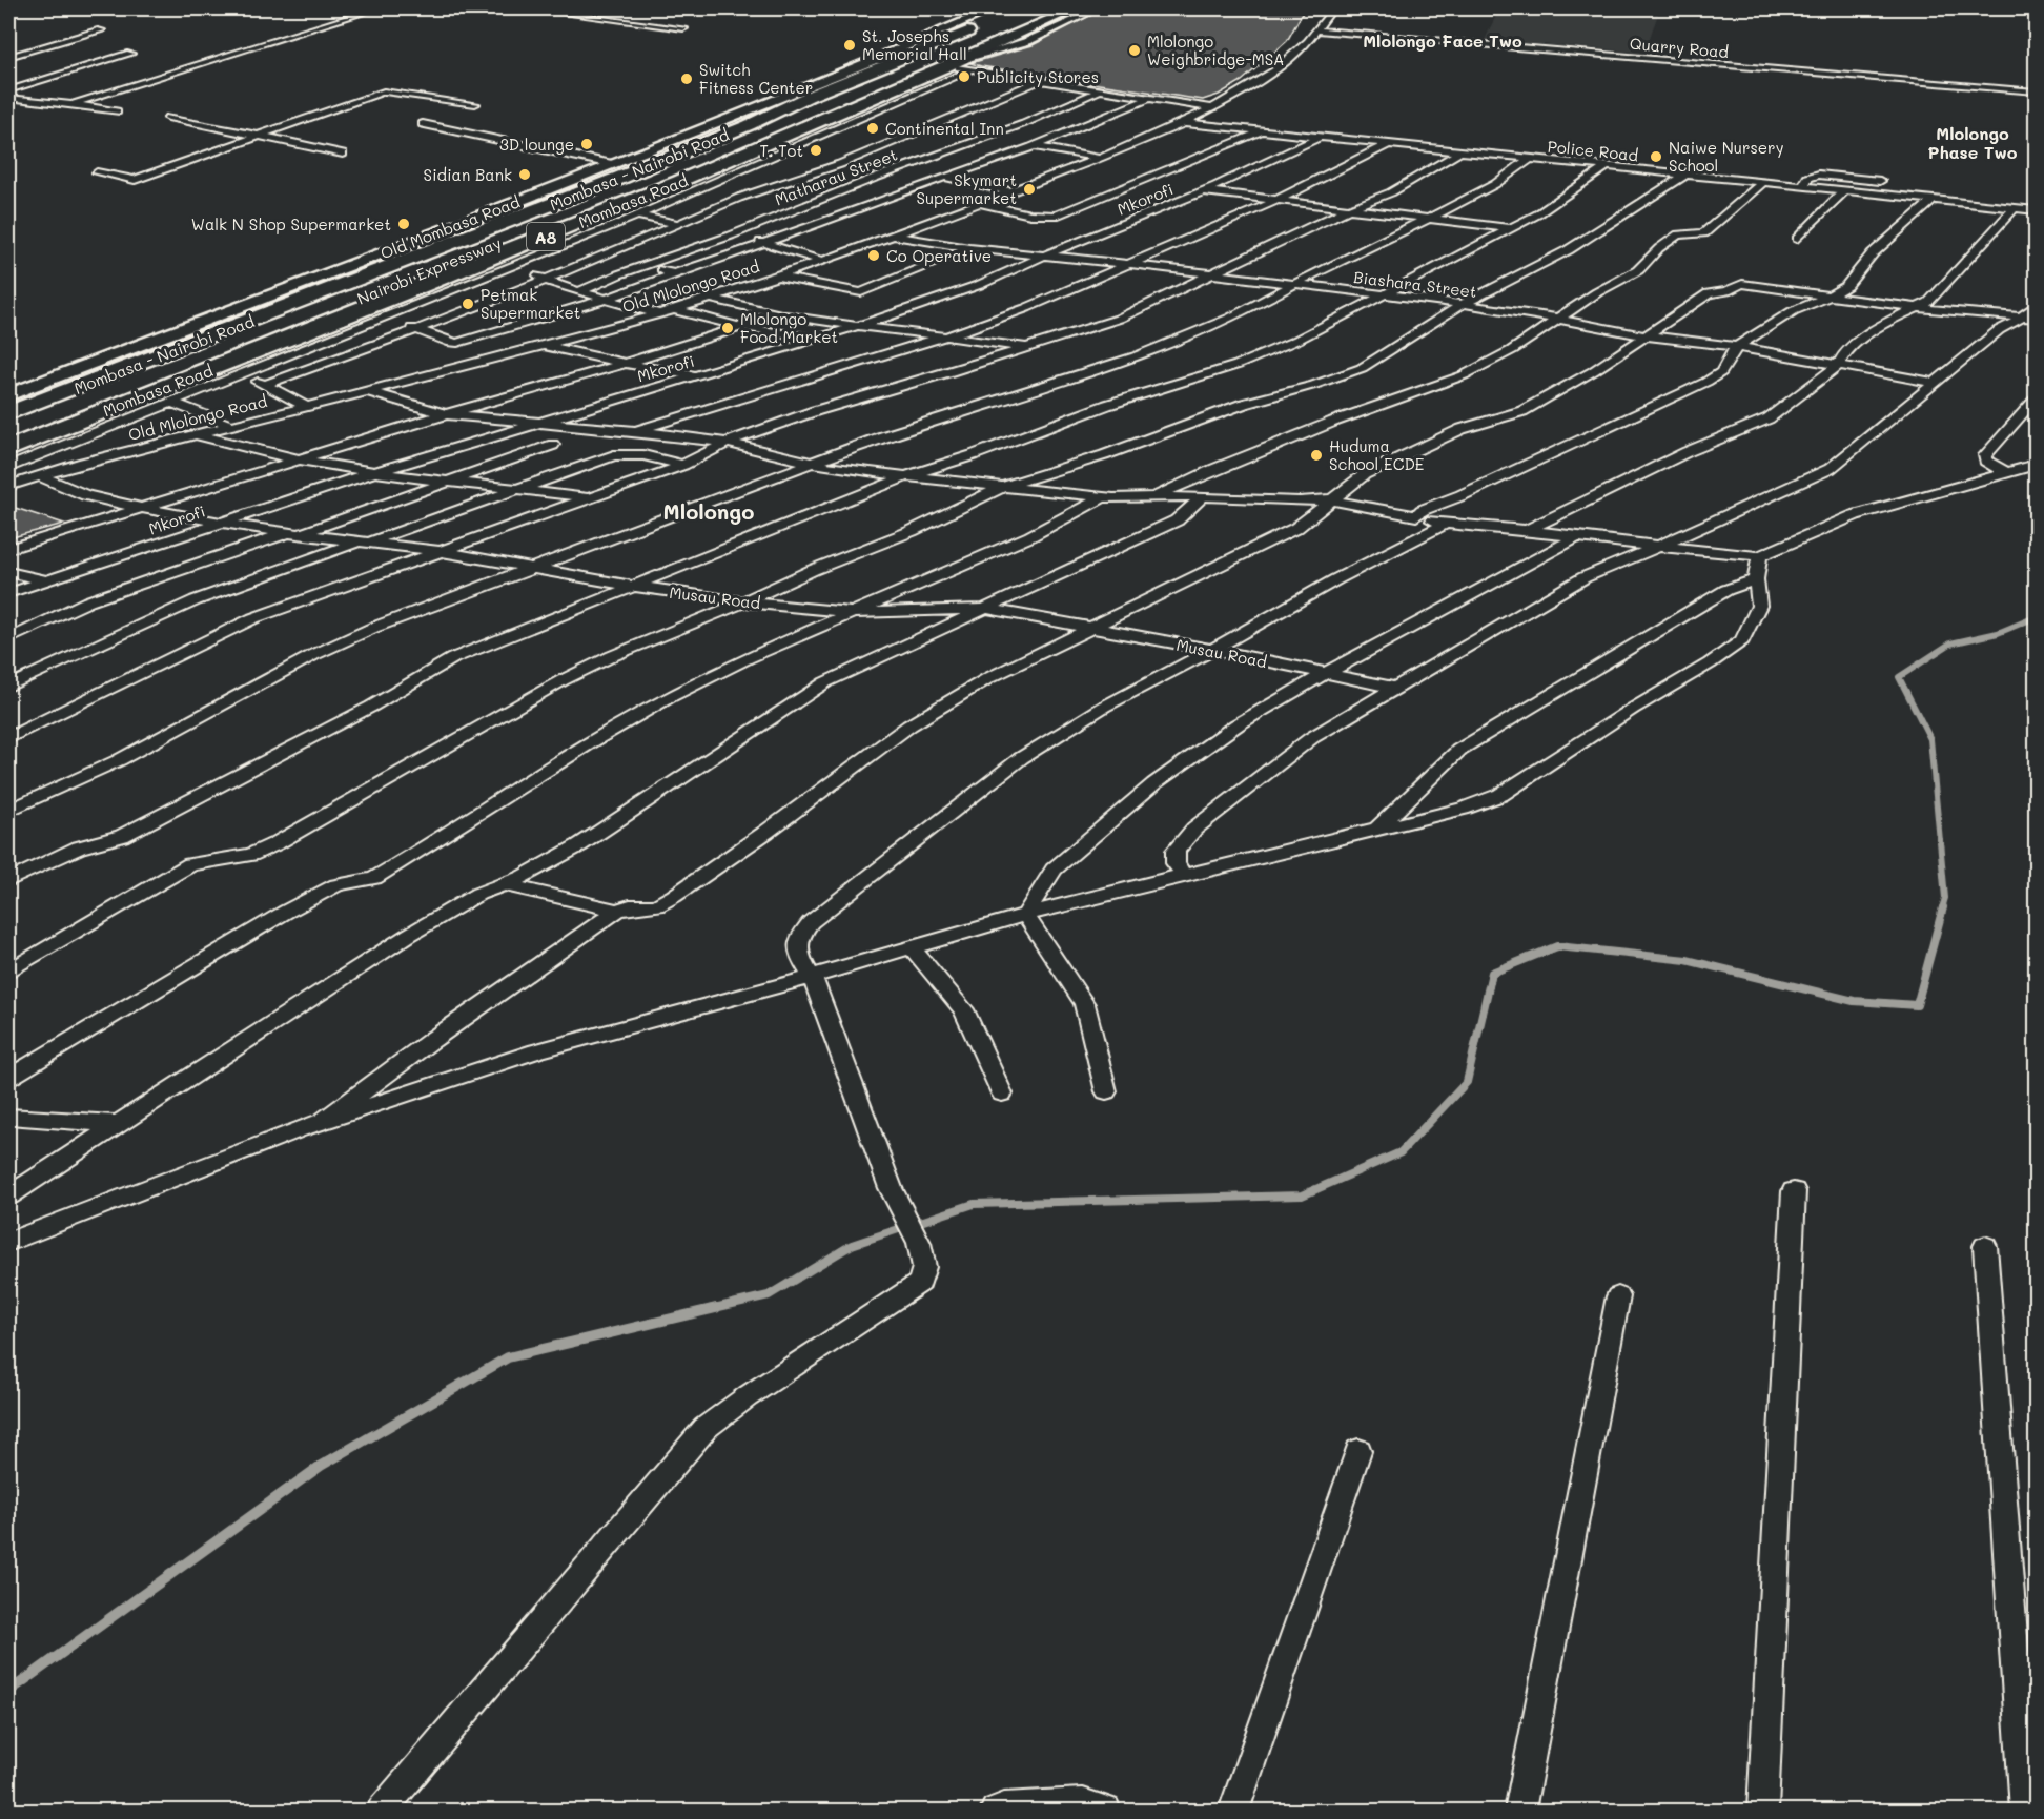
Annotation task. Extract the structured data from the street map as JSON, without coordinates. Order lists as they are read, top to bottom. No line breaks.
{"streets":{"highway":["Mombasa - Nairobi Road","Mombasa Road","A8","Nairobi Expressway"],"street":["Quarry Road","Police Road","Matharau Street","Mkorofi","Old Mombasa Road","Biashara Street","Old Mlolongo Road","Musau Road"]},"crossings":[["Quarry Road","Old Mlolongo Road"],["Police Road","Mkorofi"],["Police Road","Old Mlolongo Road"],["Mombasa - Nairobi Road","Old Mombasa Road"],["Matharau Street","Mombasa Road"],["Mkorofi","Biashara Street"],["Mkorofi","Musau Road"],["Biashara Street","Old Mlolongo Road"],["Old Mlolongo Road","Musau Road"]],"districts":["Mlolongo Face Two","Mlolongo Phase Two","Mlolongo"],"places":["St. Josephs Memorial Hall","Mlolongo Weighbridge-MSA","Publicity Stores","Switch Fitness Center","Continental Inn","3D lounge","T. Tot","Naiwe Nursery School","Sidian Bank","Skymart Supermarket","Walk N Shop Supermarket","Co Operative","Petmak Supermarket","Mlolongo Food Market","Huduma School ECDE"]}
